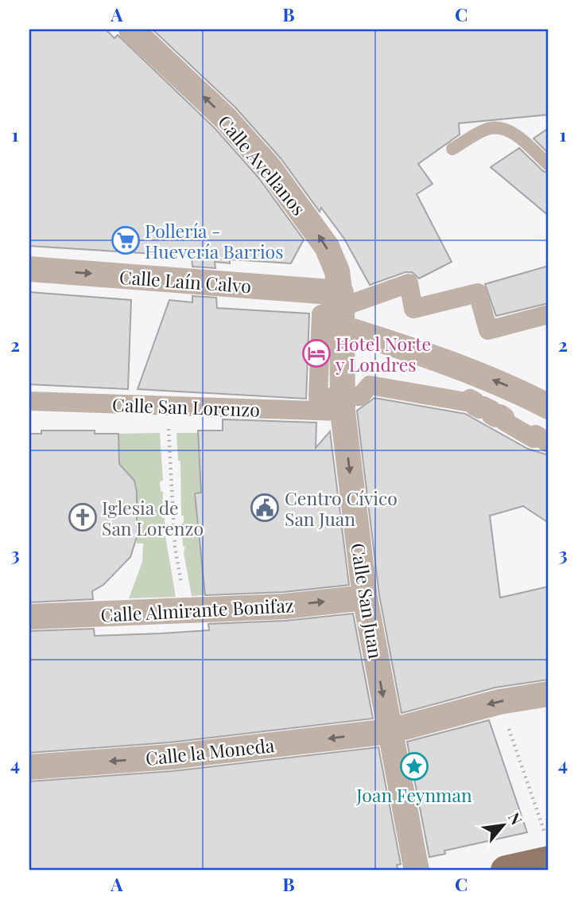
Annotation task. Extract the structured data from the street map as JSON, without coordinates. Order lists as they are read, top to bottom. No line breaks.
{"streets":{"street":["Calle Avellanos","Calle Laín Calvo","Calle San Lorenzo","Calle San Juan","Calle Almirante Bonifaz","Calle la Moneda"]},"crossings":[["Calle Avellanos","Calle Laín Calvo"],["Calle Avellanos","Calle San Juan"],["Calle Laín Calvo","Calle San Juan"],["Calle San Lorenzo","Calle San Juan"],["Calle San Juan","Calle Almirante Bonifaz"],["Calle San Juan","Calle la Moneda"]],"one_way":["Calle Avellanos","Calle San Juan","Calle Almirante Bonifaz","Calle la Moneda"],"places":{"supermarket":["Pollería - Huevería Barrios"],"hotel":["Hotel Norte y Londres"],"public building":["Centro Cívico San Juan"],"church":["Iglesia de San Lorenzo"],"place":["Joan Feynman"]},"north":"top right","grid":{"columns":["A","B","C"],"rows":["1","2","3","4"]}}
